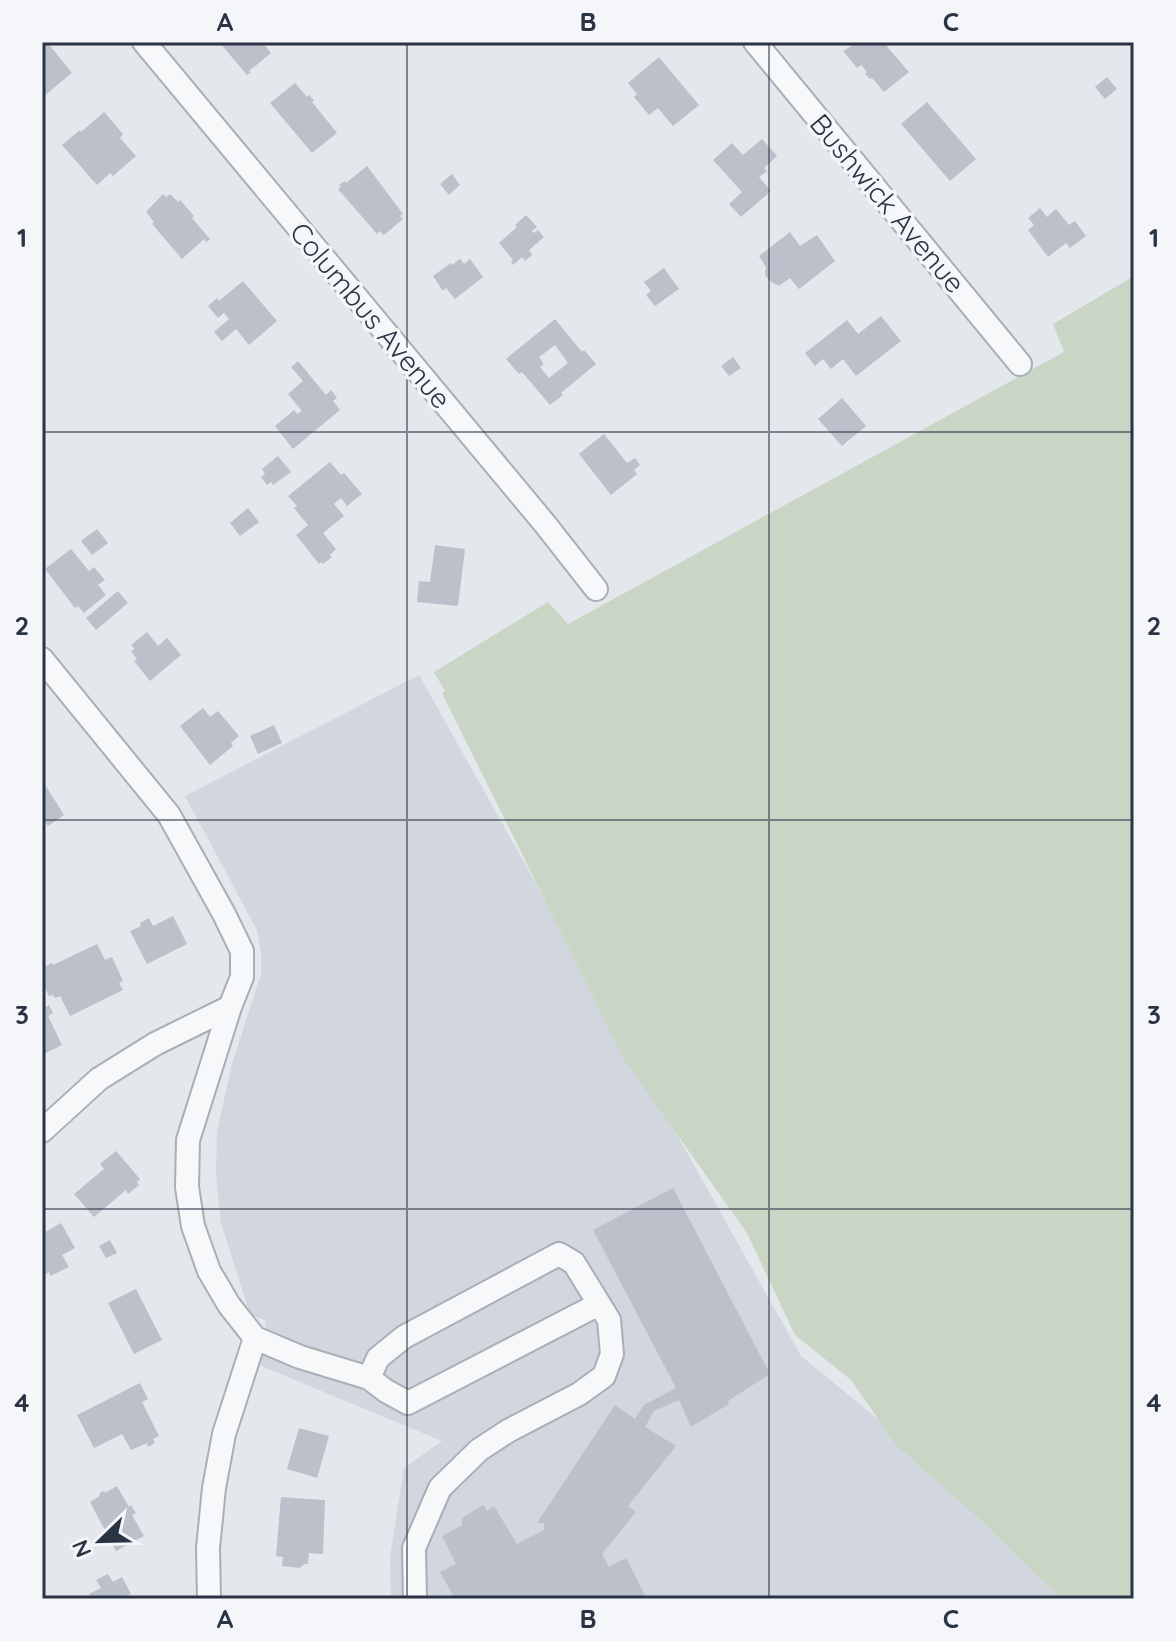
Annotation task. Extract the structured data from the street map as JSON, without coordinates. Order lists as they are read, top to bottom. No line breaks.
{"streets":{"street":["Bushwick Avenue","Columbus Avenue"]},"north":"bottom left","grid":{"columns":["A","B","C"],"rows":["1","2","3","4"]}}
